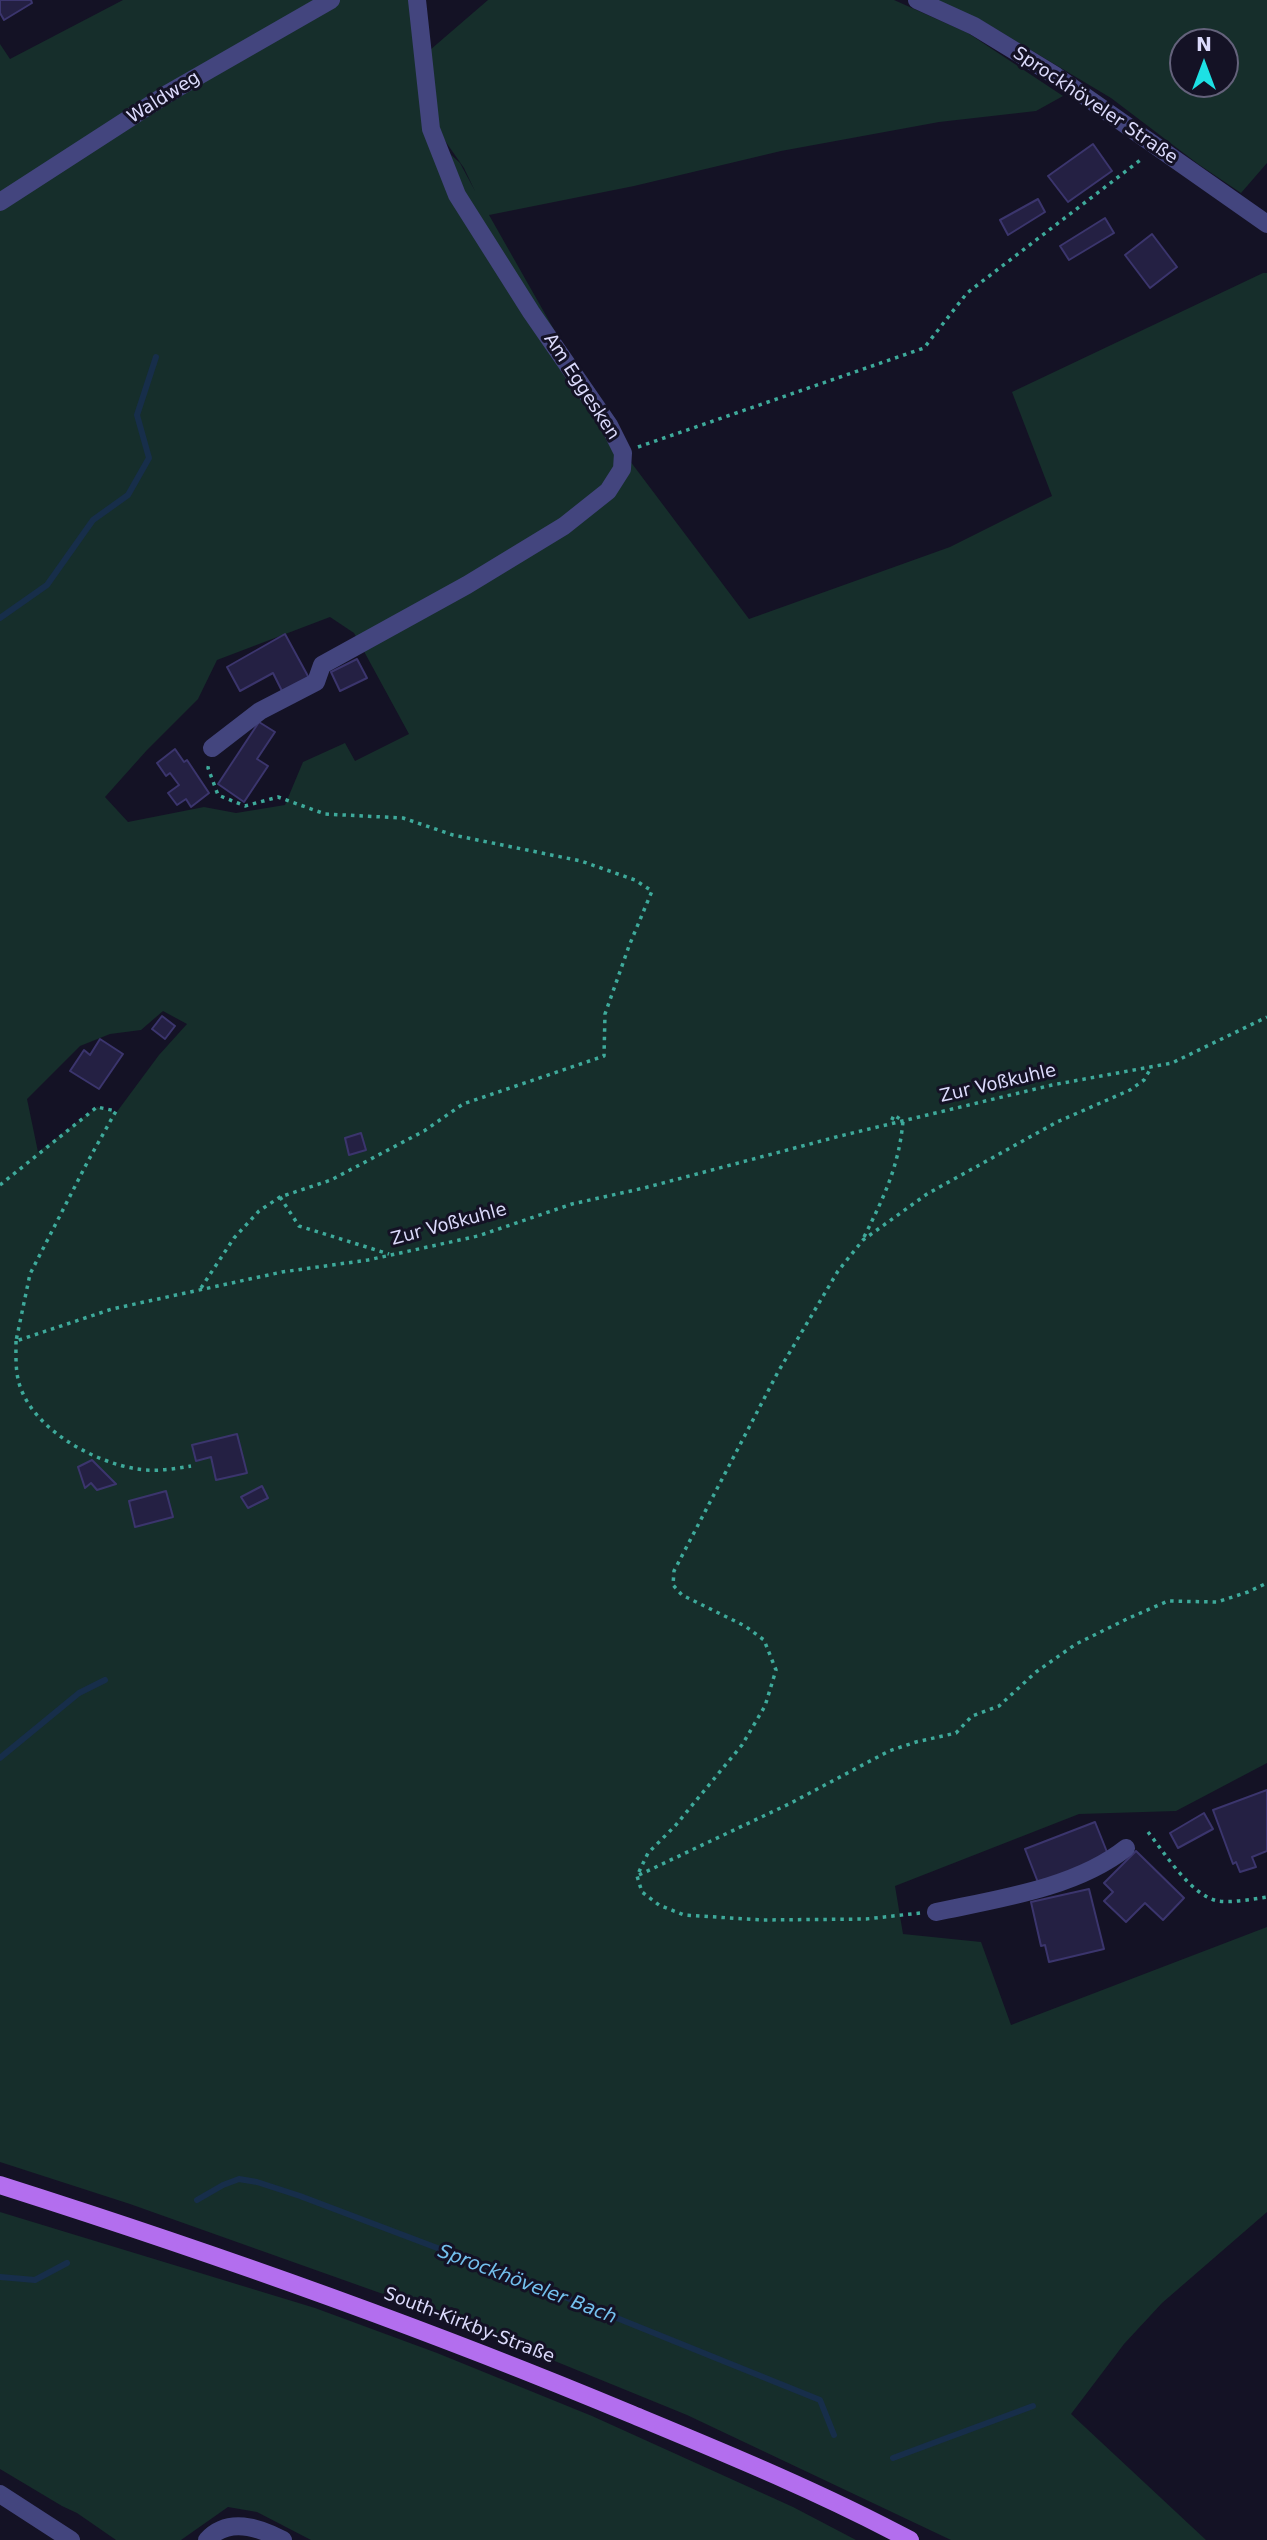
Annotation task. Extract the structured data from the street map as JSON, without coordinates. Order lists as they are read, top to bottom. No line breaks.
{"streets":{"main road":["South-Kirkby-Straße"],"street":["Waldweg","Sprockhöveler Straße","Am Eggesken"],"path":["Zur Voßkuhle"]},"water":["Sprockhöveler Bach"],"north":"top"}
